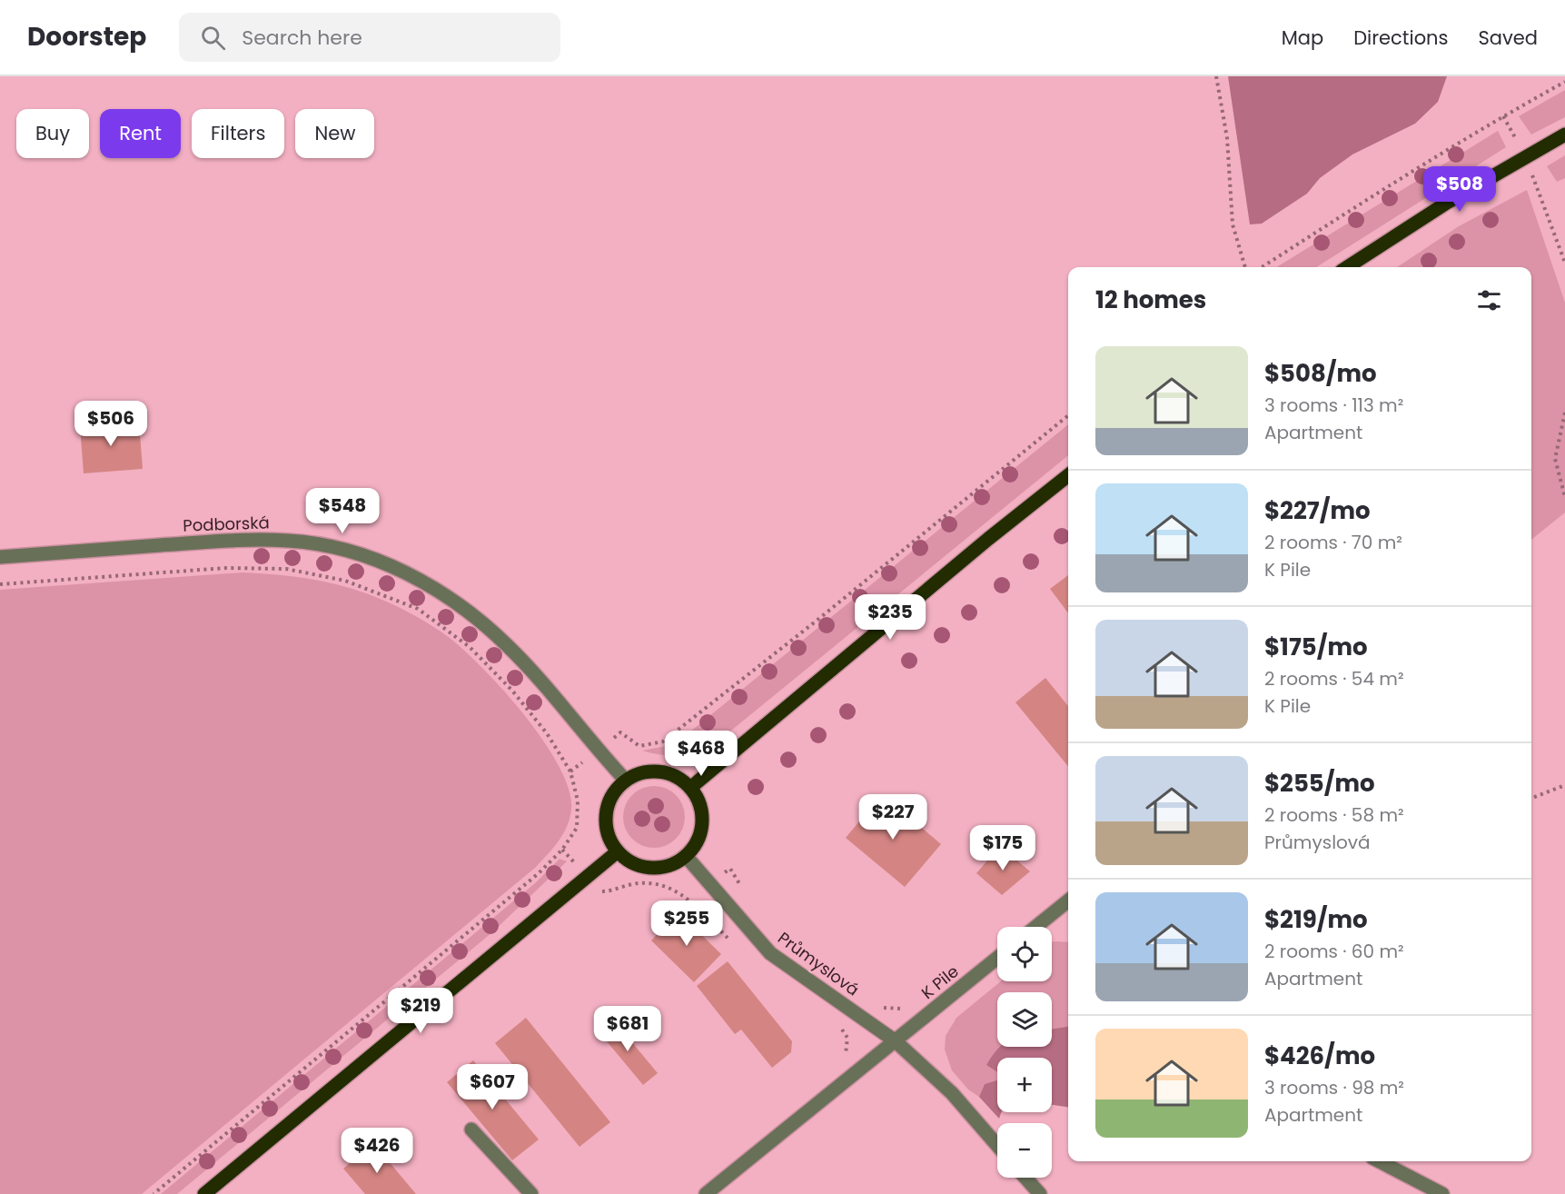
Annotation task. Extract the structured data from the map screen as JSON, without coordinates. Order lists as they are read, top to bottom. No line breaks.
{"streets":{"street":["Podborská","Průmyslová","K Pile"]},"crossings":[["Podborská","Průmyslová"],["Průmyslová","K Pile"]],"page":{"header":"Doorstep","search":"Search here","nav":["Map","Directions","Saved"],"chip":["Buy","Rent","Filters","New"],"price":["$508","$506","$548","$235","$468","$227","$175","$255","$219","$681","$607","$426"],"heading":"12 homes","list":[{"name":"$508/mo","note":"3 rooms · 113 m² · Apartment"},{"name":"$227/mo","note":"2 rooms · 70 m² · K Pile"},{"name":"$175/mo","note":"2 rooms · 54 m² · K Pile"},{"name":"$255/mo","note":"2 rooms · 58 m² · Průmyslová"},{"name":"$219/mo","note":"2 rooms · 60 m² · Apartment"},{"name":"$426/mo","note":"3 rooms · 98 m² · Apartment"}],"map_buttons":["+","−"]}}
